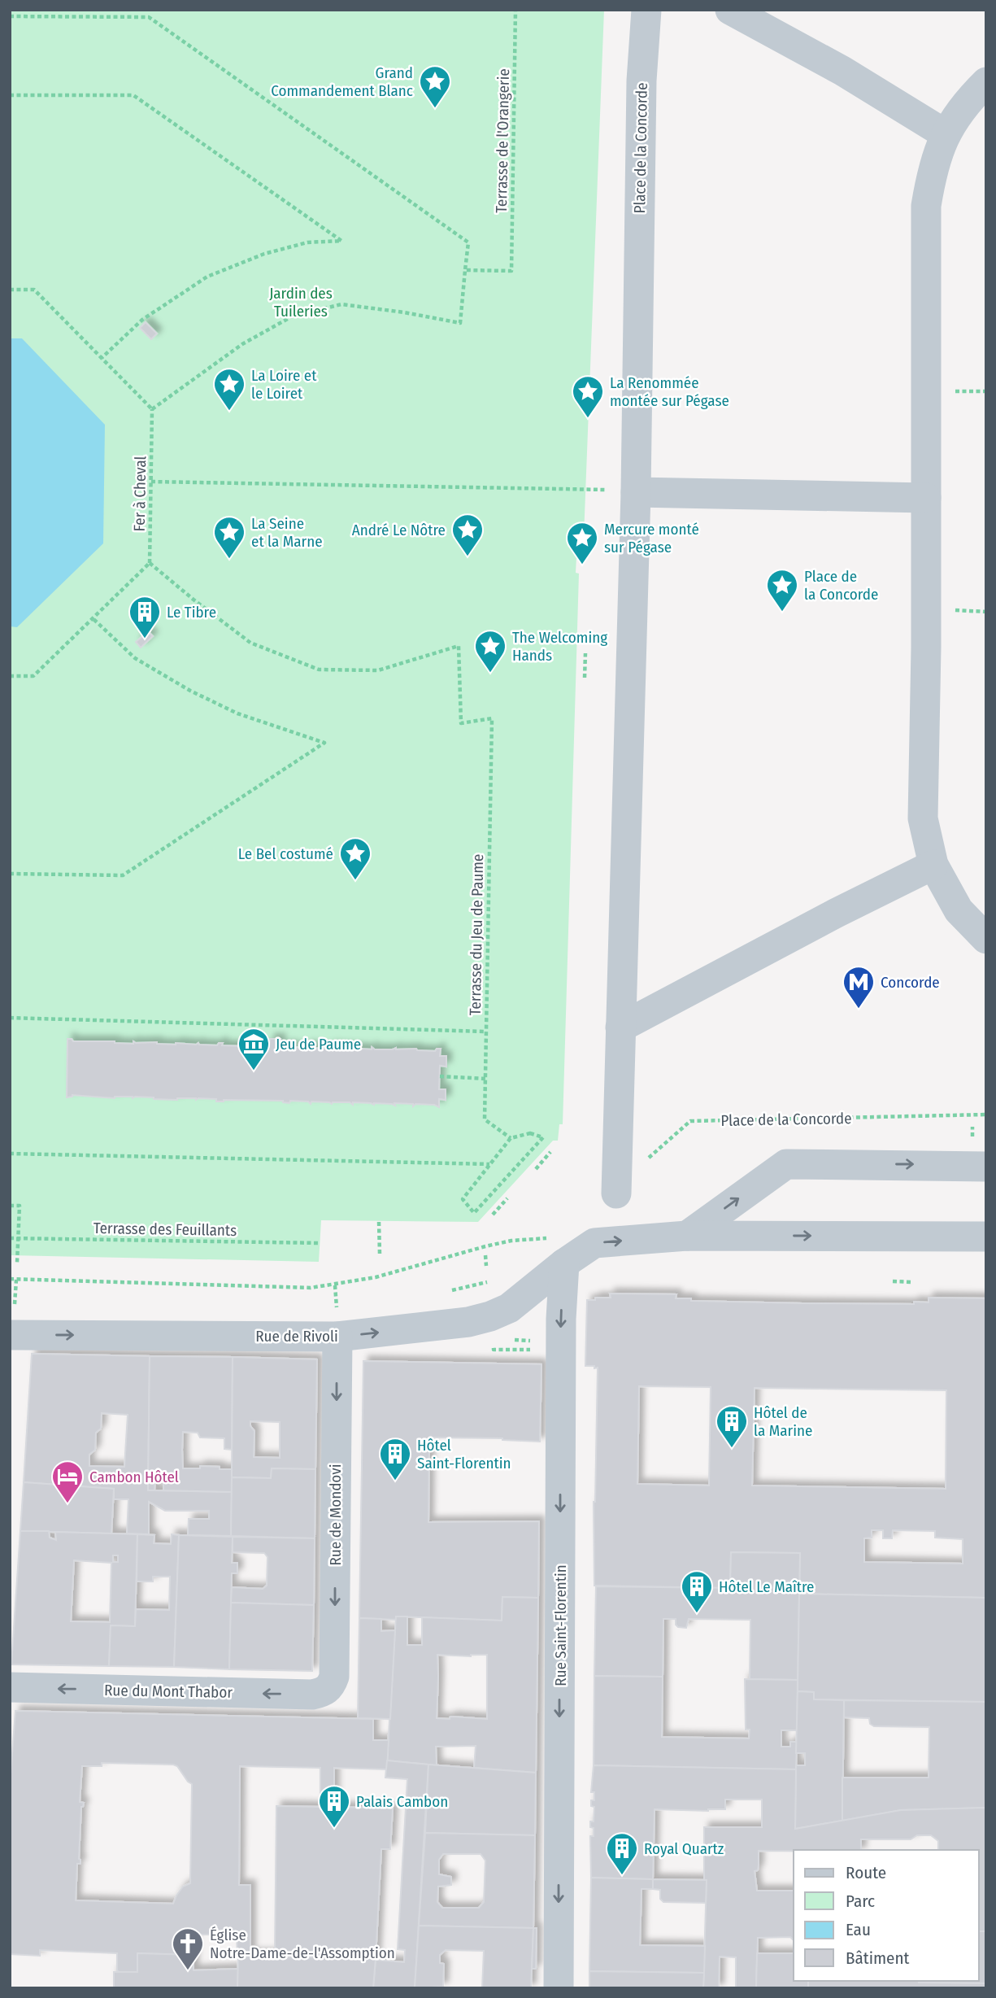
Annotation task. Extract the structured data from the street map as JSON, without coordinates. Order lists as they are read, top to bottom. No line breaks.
{"streets":{"street":["Place de la Concorde","Rue de Rivoli","Rue de Mondovi","Rue Saint-Florentin","Rue du Mont Thabor"],"path":["Terrasse de l'Orangerie","Fer à Cheval","Terrasse du Jeu de Paume","Terrasse des Feuillants"]},"crossings":[["Fer à Cheval","Terrasse du Jeu de Paume"],["Rue de Rivoli","Rue de Mondovi"],["Rue de Rivoli","Rue Saint-Florentin"],["Rue de Mondovi","Rue du Mont Thabor"]],"one_way":["Rue de Rivoli","Rue de Mondovi","Rue Saint-Florentin","Rue du Mont Thabor"],"parks":["Jardin des Tuileries"],"places":{"place":["Grand Commandement Blanc","La Loire et le Loiret","La Renommée montée sur Pégase","André Le Nôtre","La Seine et la Marne","Mercure monté sur Pégase","Place de la Concorde","The Welcoming Hands","Le Bel costumé"],"building":["Le Tibre","Hôtel de la Marine","Hôtel Saint-Florentin","Hôtel Le Maître","Palais Cambon","Royal Quartz"],"metro station":["Concorde"],"museum":["Jeu de Paume"],"hotel":["Cambon Hôtel"],"church":["Église Notre-Dame-de-l'Assomption"]},"legend":["Route","Parc","Eau","Bâtiment"]}
